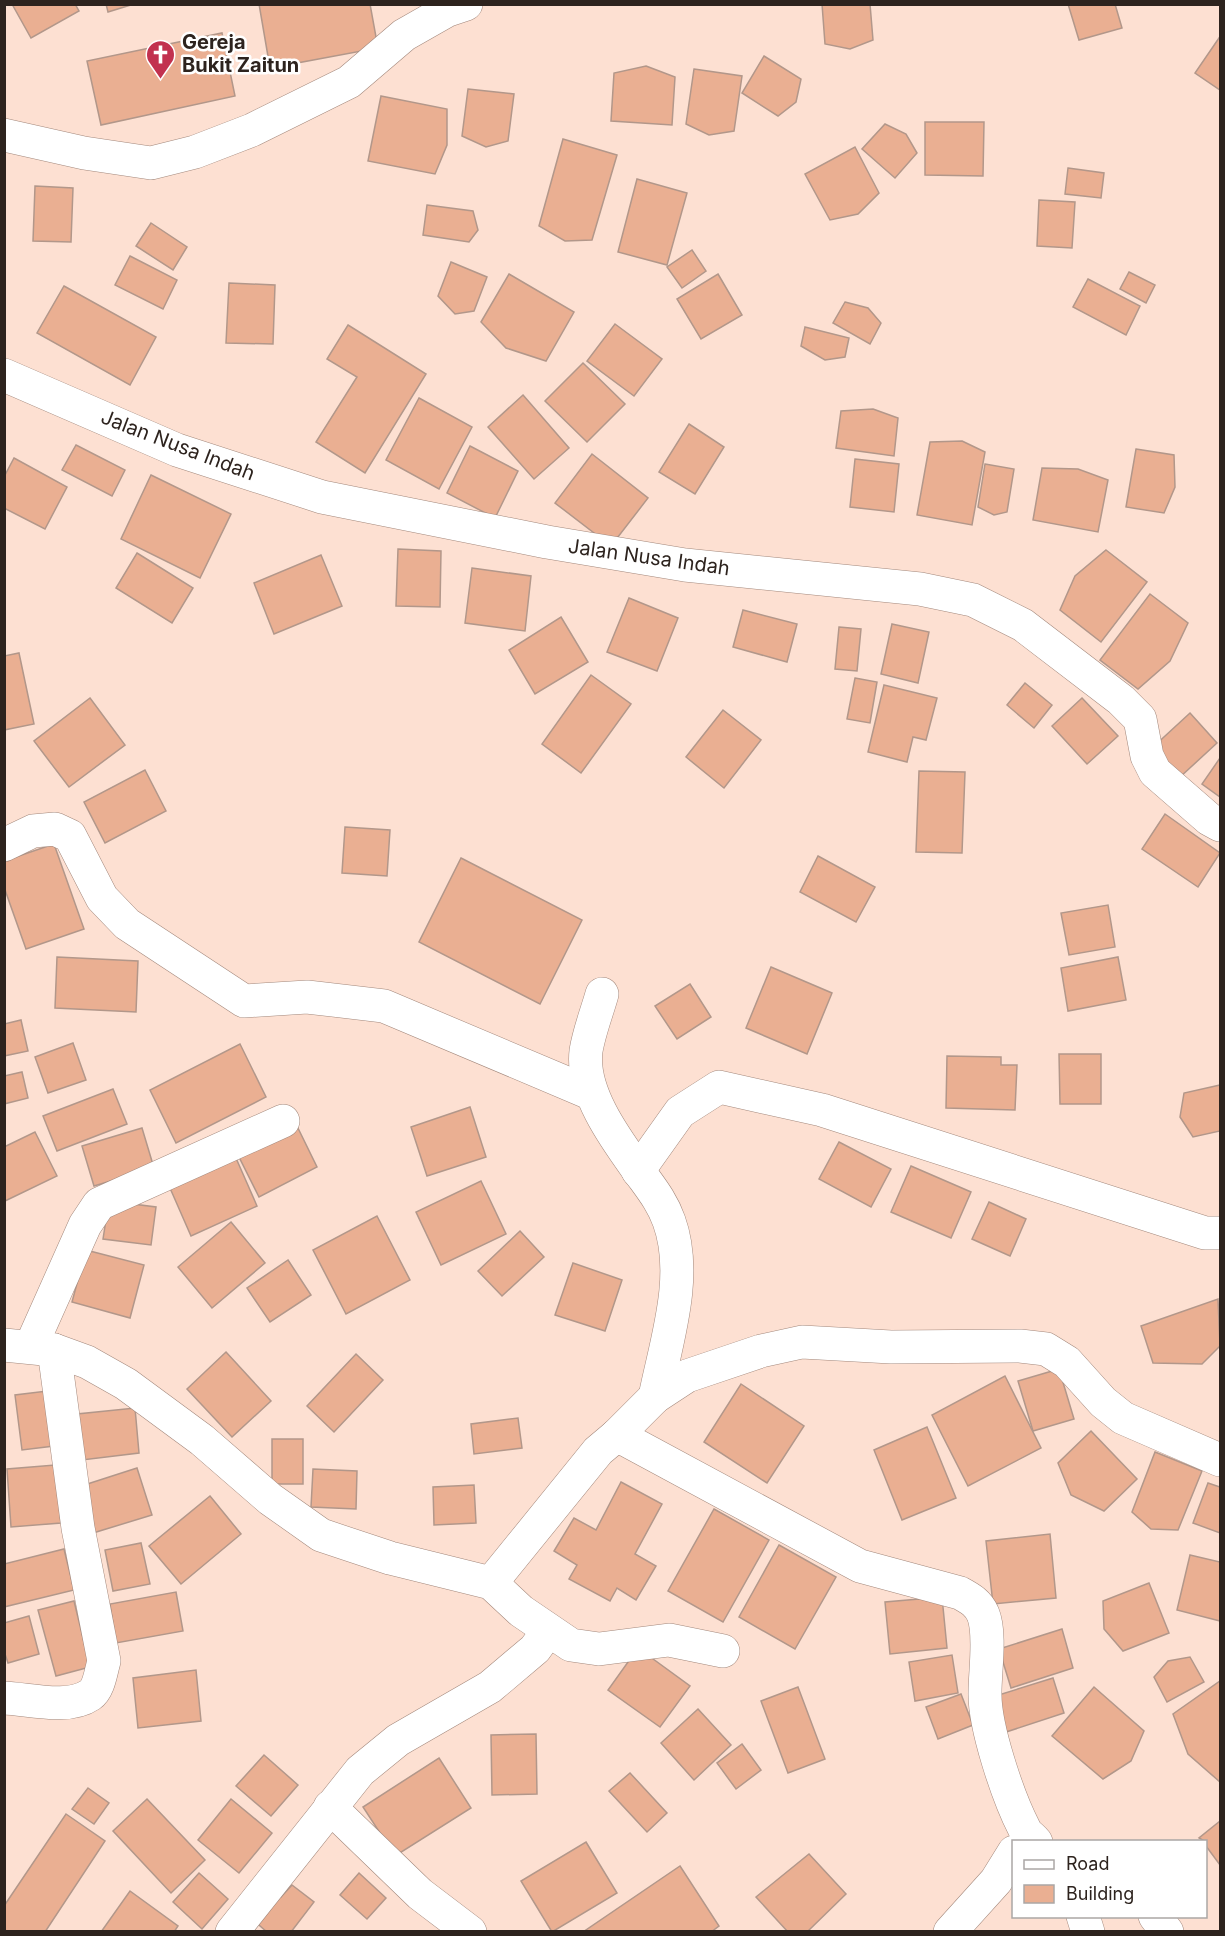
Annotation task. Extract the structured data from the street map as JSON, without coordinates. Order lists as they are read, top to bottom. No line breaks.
{"streets":{"street":["Jalan Nusa Indah"]},"places":{"church":["Gereja Bukit Zaitun"]},"legend":["Road","Building"]}
